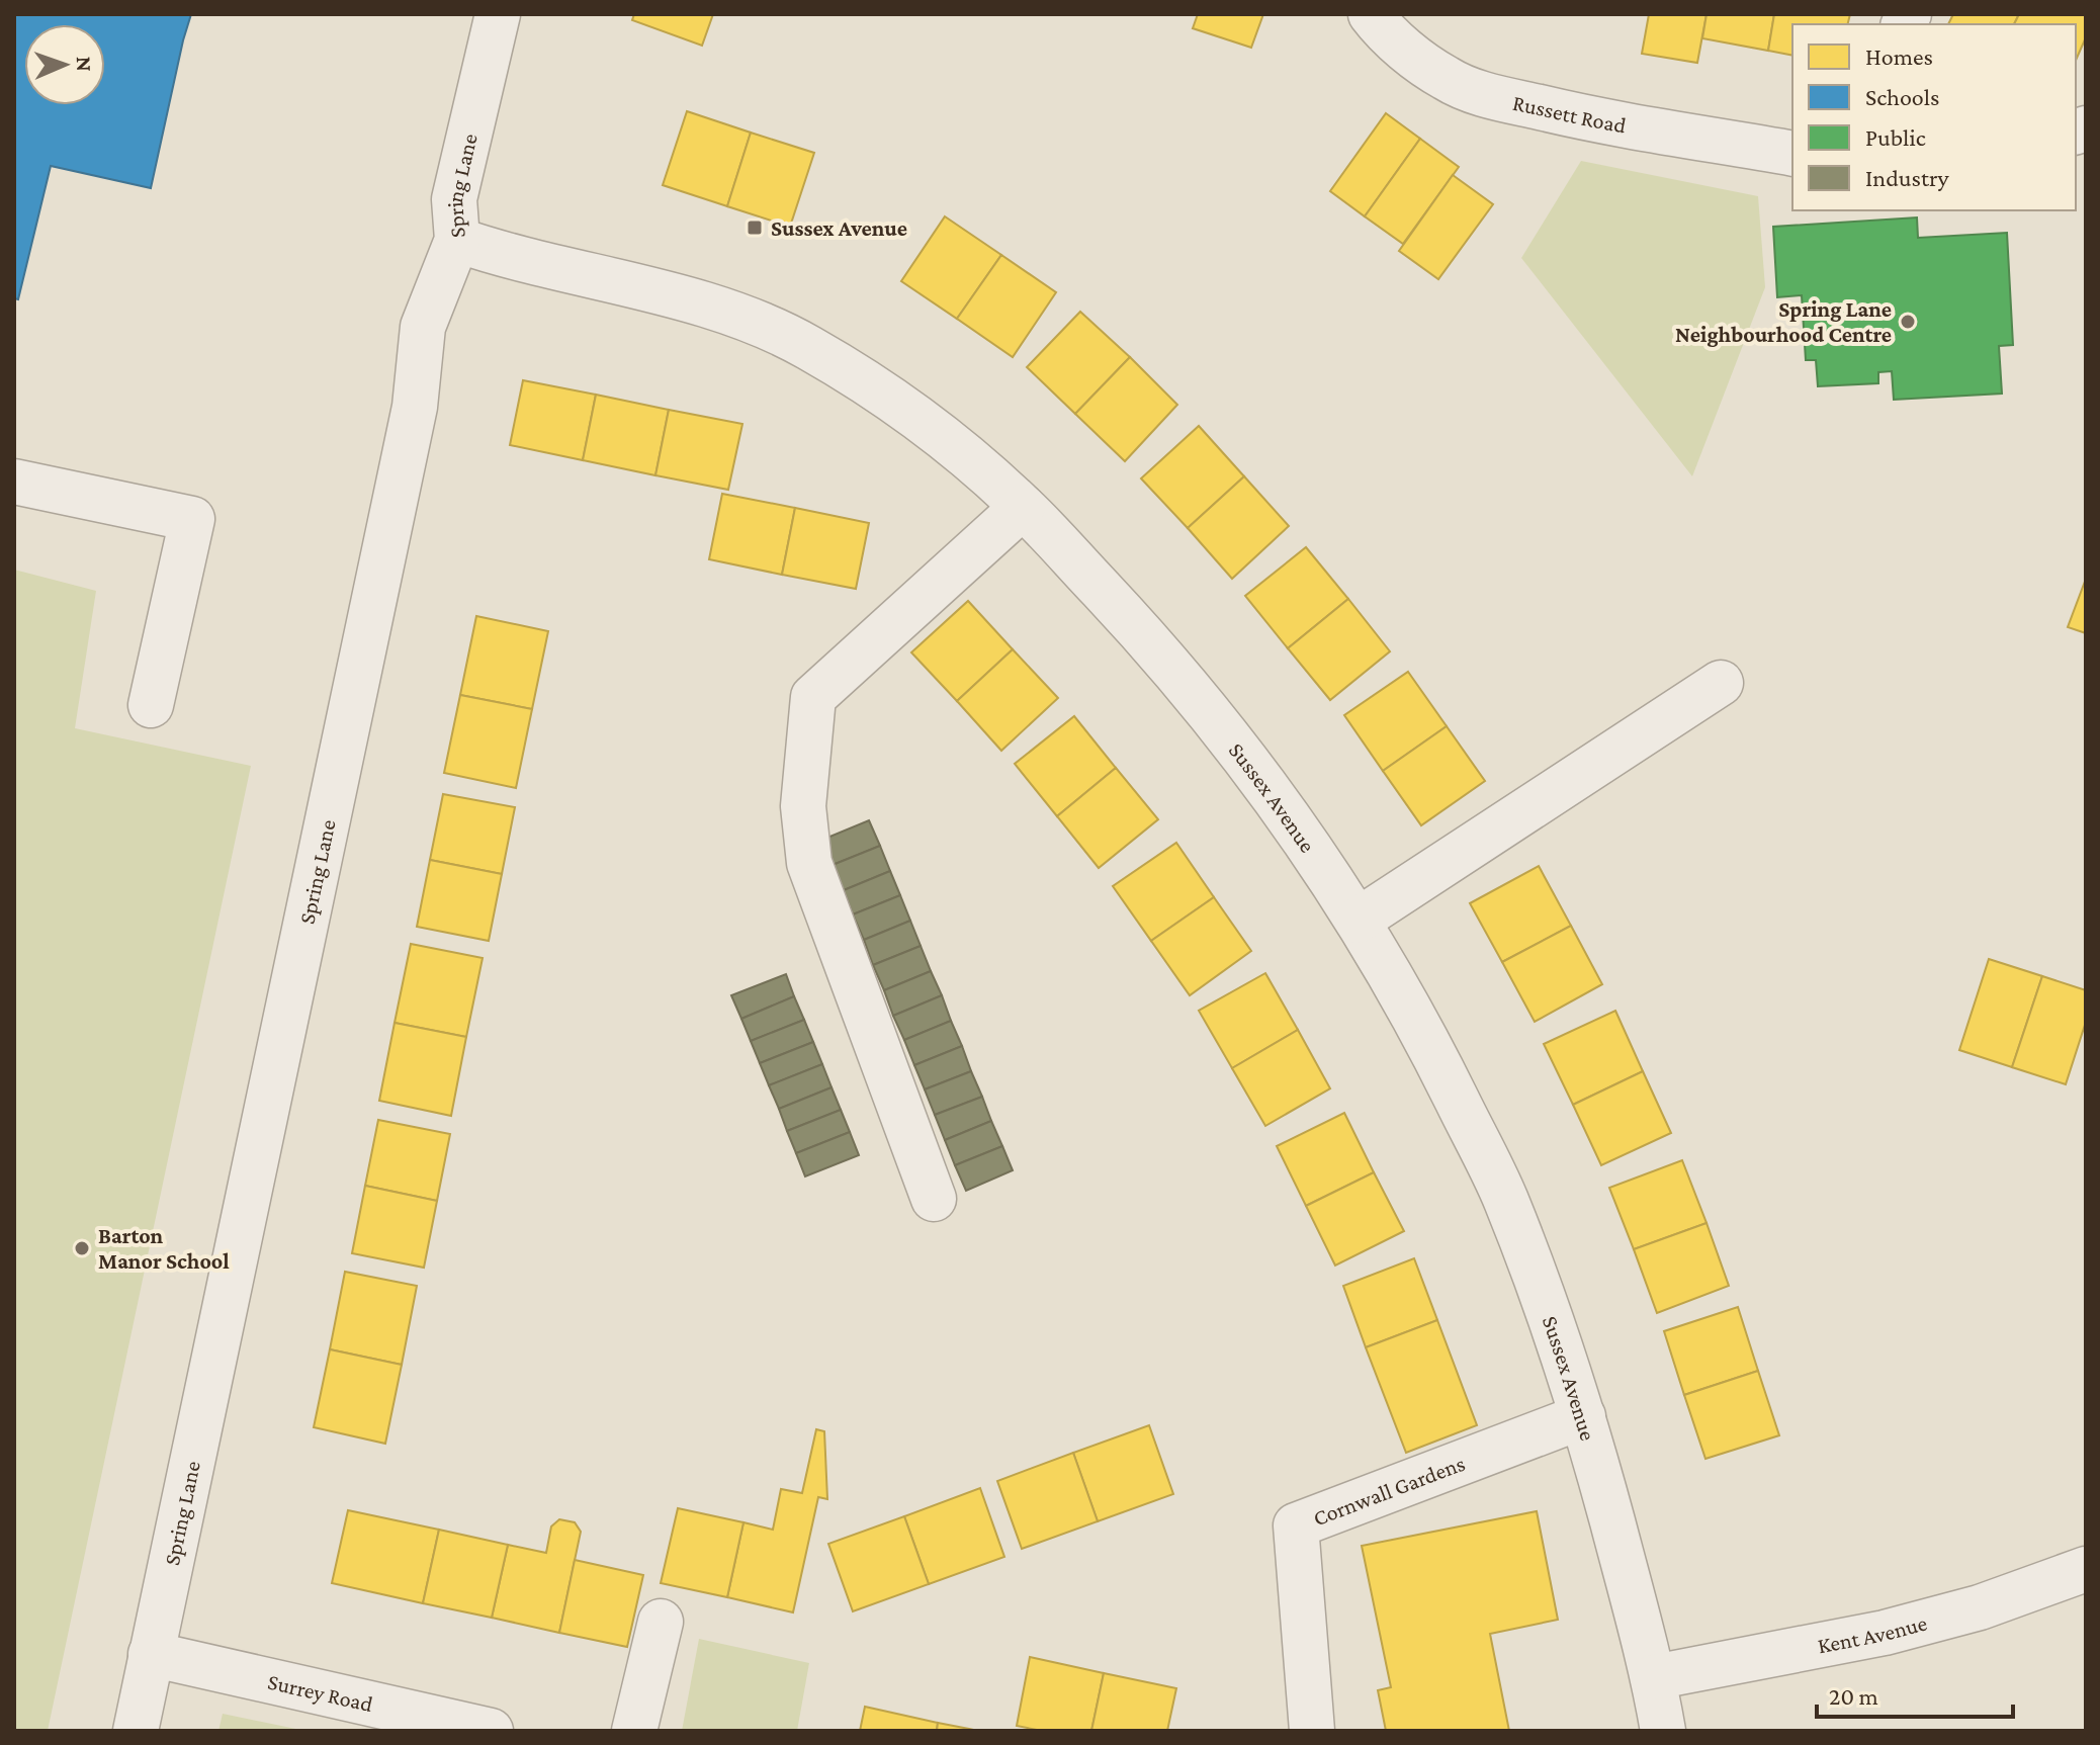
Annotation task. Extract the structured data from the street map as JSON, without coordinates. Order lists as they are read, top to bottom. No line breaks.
{"streets":{"street":["Russett Road","Spring Lane","Sussex Avenue","Cornwall Gardens","Kent Avenue","Surrey Road"]},"crossings":[["Spring Lane","Sussex Avenue"],["Spring Lane","Surrey Road"],["Sussex Avenue","Cornwall Gardens"],["Sussex Avenue","Kent Avenue"]],"places":{"transit":["Sussex Avenue"],"other":["Spring Lane Neighbourhood Centre","Barton Manor School"]},"legend":["Homes","Schools","Public","Industry"],"scale_bar":"20 m","north":"right"}
